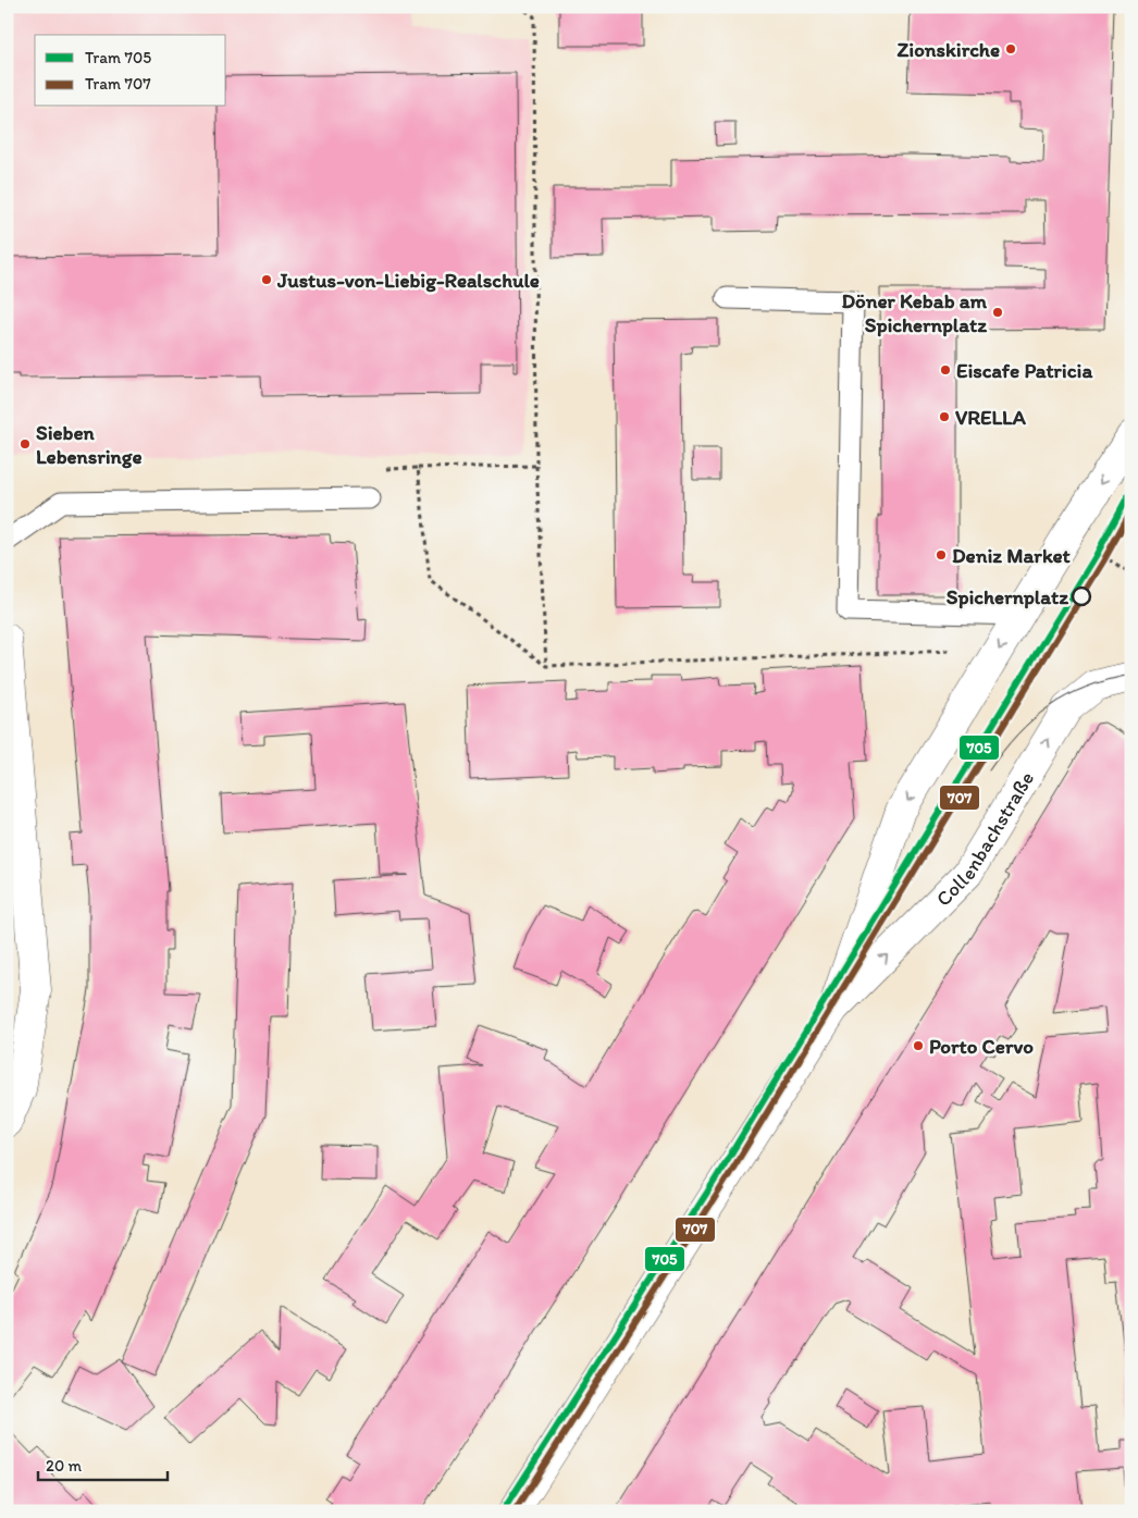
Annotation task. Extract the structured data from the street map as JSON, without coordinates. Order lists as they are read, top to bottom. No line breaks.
{"streets":{"street":["Collenbachstraße"]},"places":["Zionskirche","Justus-von-Liebig-Realschule","Döner Kebab am Spichernplatz","Eiscafe Patricia","VRELLA","Sieben Lebensringe","Deniz Market","Spichernplatz","Porto Cervo"],"lines":["tram line 705","tram line 707"],"legend":["Tram 705","Tram 707"],"scale_bar":"20 m"}
